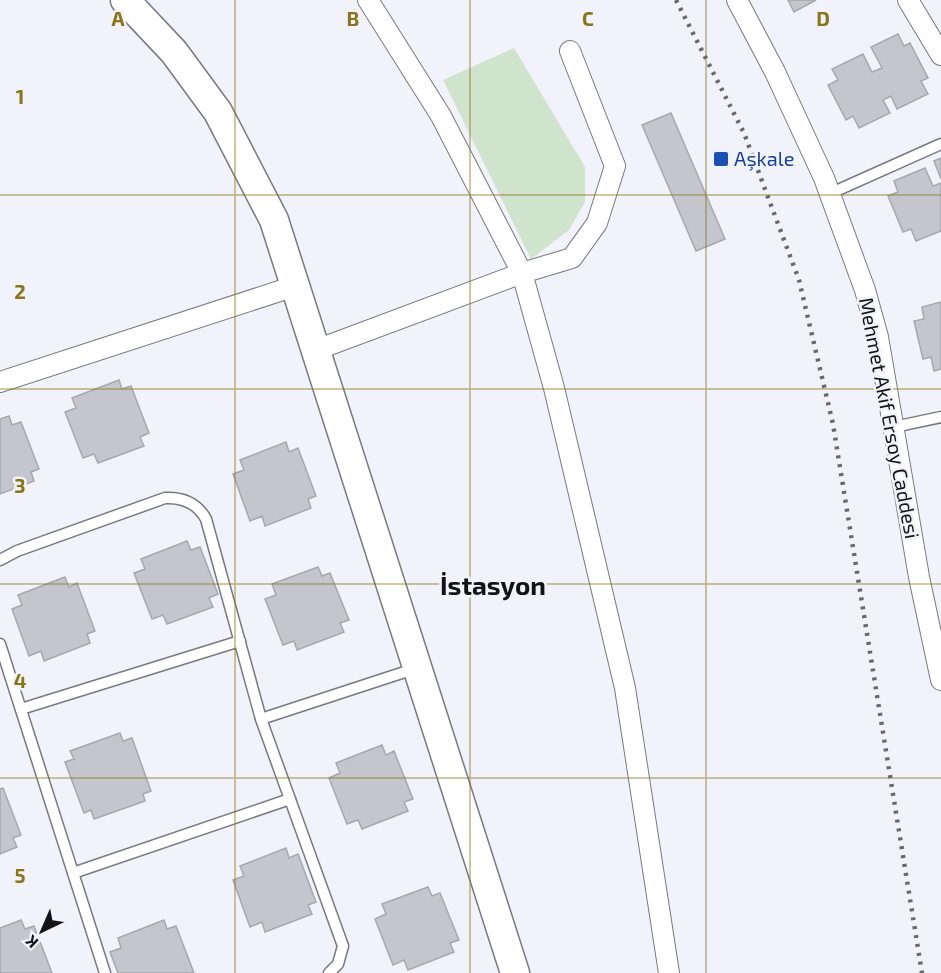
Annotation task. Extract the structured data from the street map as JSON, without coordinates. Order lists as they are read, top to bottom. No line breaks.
{"streets":{"street":["Mehmet Akif Ersoy Caddesi"]},"districts":["İstasyon"],"places":{"transit":["Aşkale"]},"north":"bottom left","grid":{"columns":["A","B","C","D"],"rows":["1","2","3","4","5"]}}
